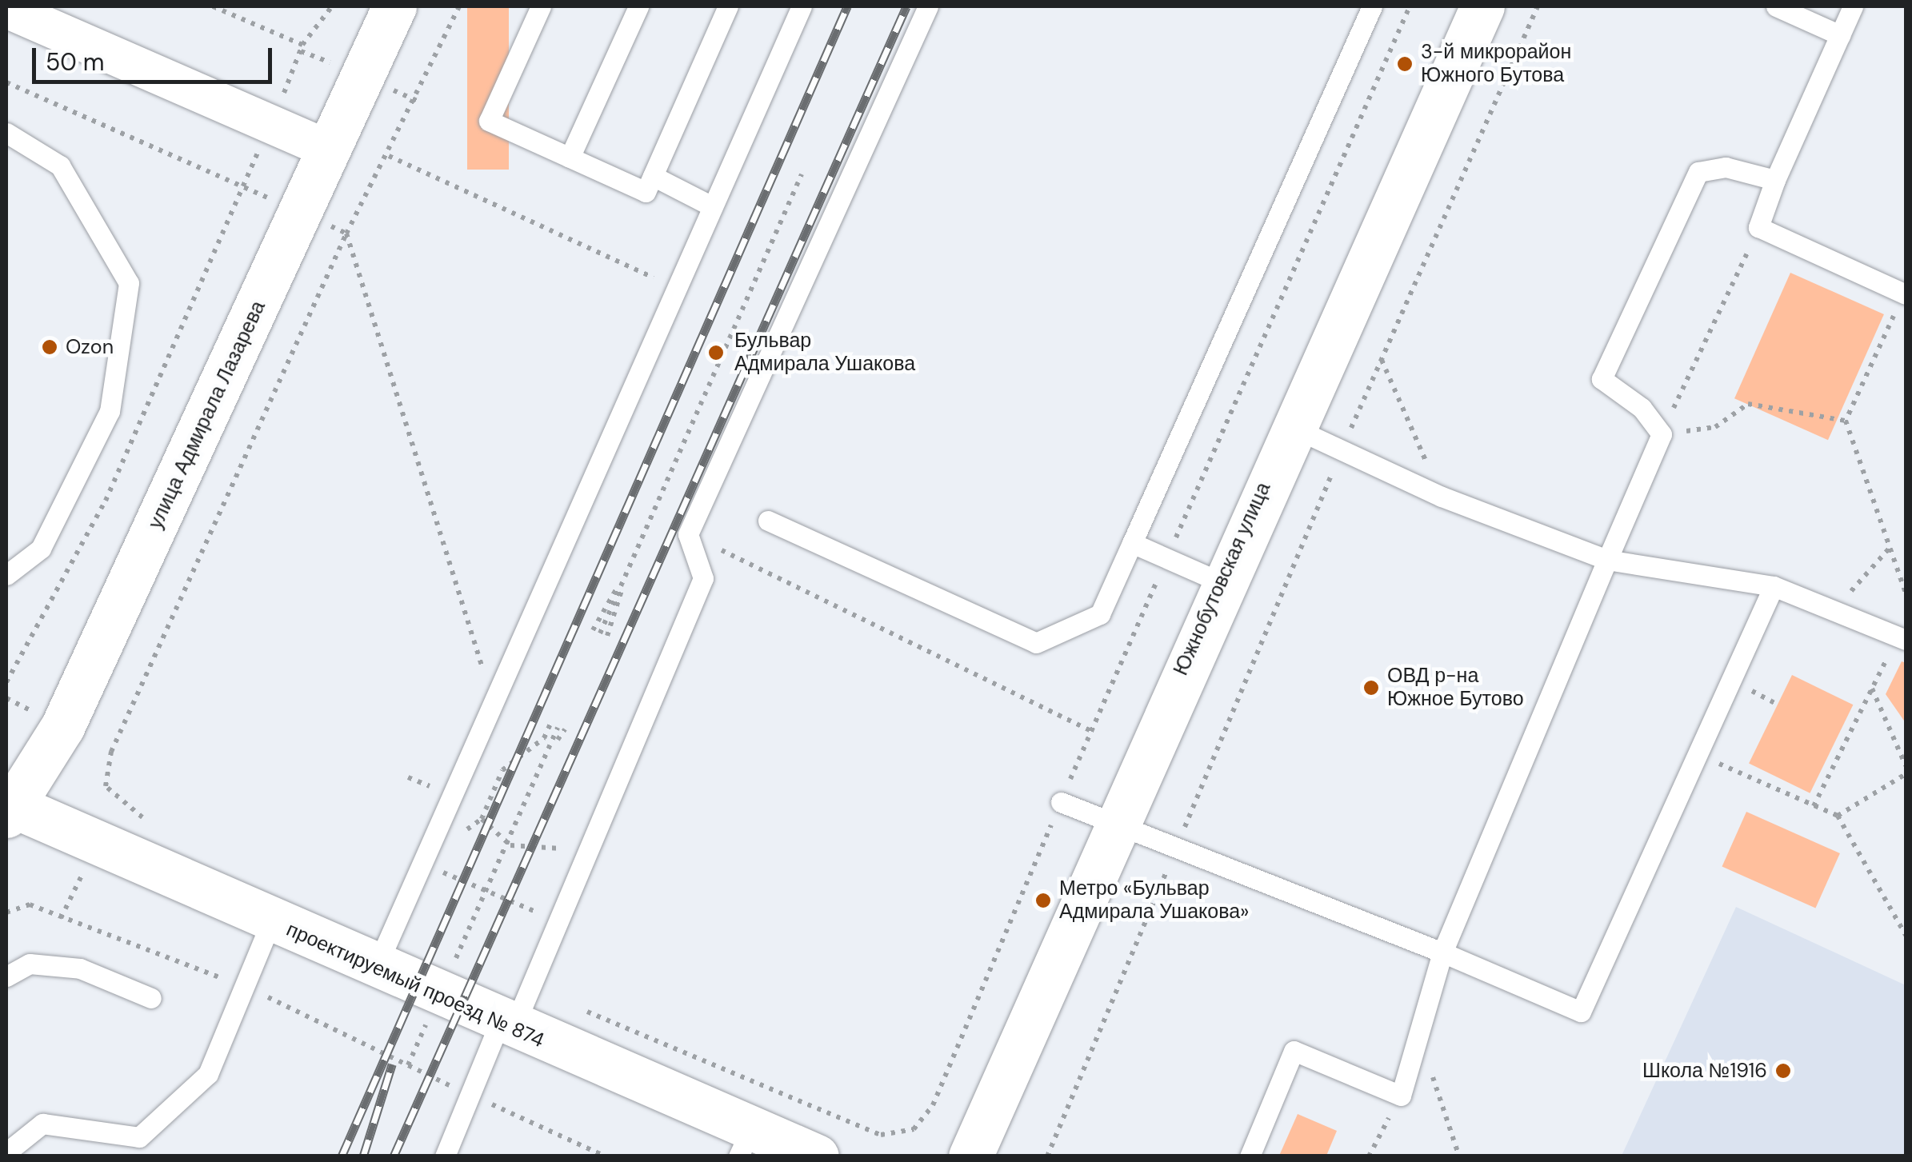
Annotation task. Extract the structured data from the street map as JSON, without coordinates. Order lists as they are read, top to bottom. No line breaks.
{"streets":{"street":["улица Адмирала Лазарева","Южнобутовская улица","проектируемый проезд № 874"]},"crossings":[["улица Адмирала Лазарева","проектируемый проезд № 874"]],"places":["3-й микрорайон Южного Бутова","Ozon","Бульвар Адмирала Ушакова","ОВД р-на Южное Бутово","Метро «Бульвар Адмирала Ушакова»","Школа №1916"],"scale_bar":"50 m"}
